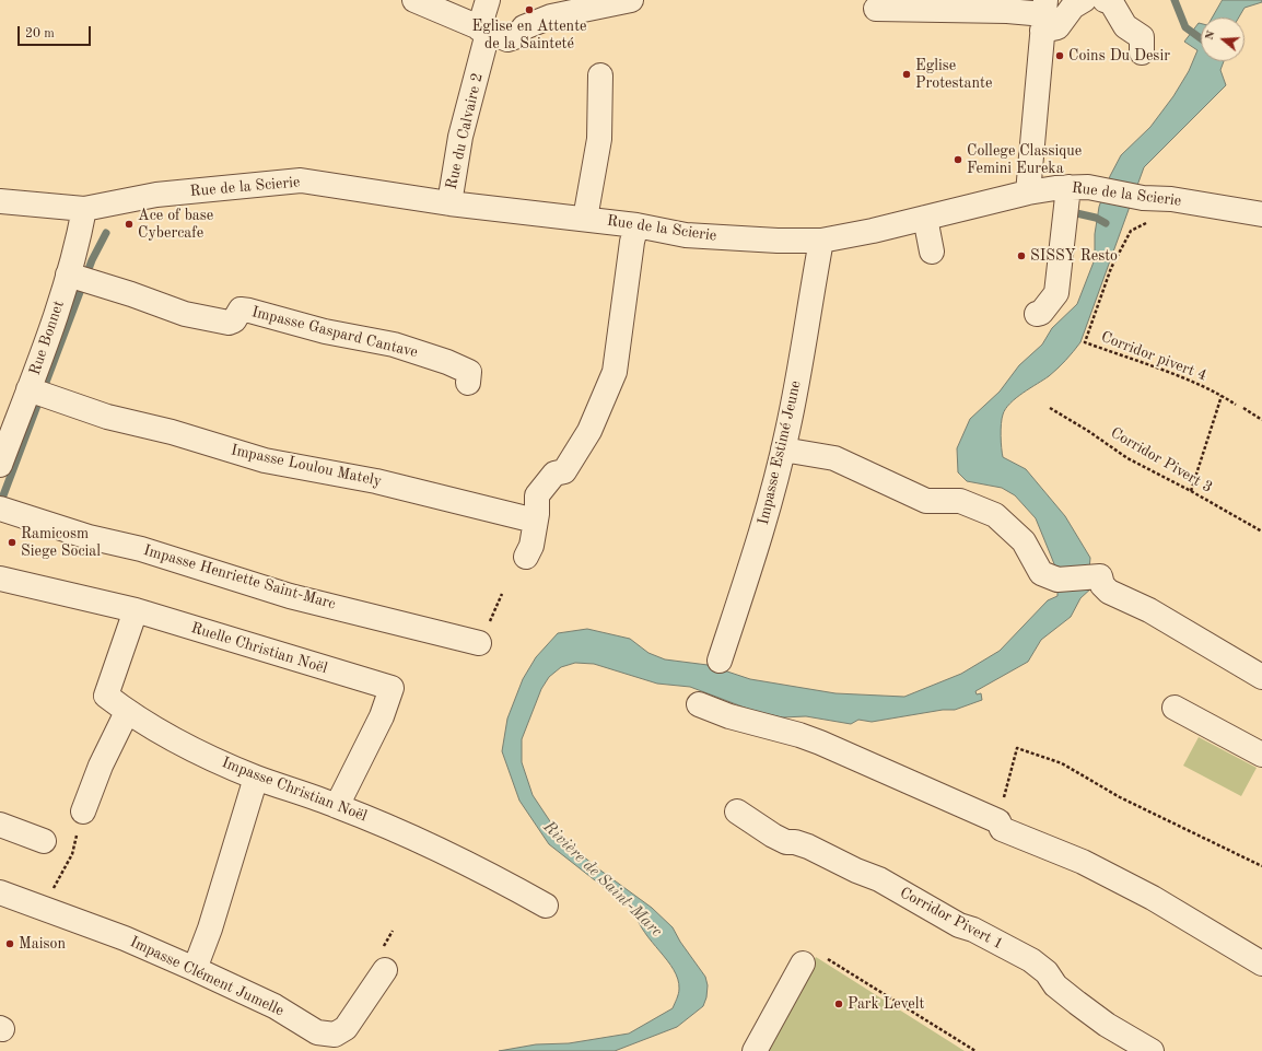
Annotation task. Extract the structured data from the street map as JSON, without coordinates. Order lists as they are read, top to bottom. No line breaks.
{"streets":{"street":["Rue du Calvaire 2","Rue de la Scierie","Impasse Gaspard Cantave","Rue Bonnet","Impasse Estimé Jeune","Impasse Loulou Mately","Impasse Henriette Saint-Marc","Ruelle Christian Noël","Impasse Christian Noël","Corridor Pivert 1","Impasse Clément Jumelle"],"path":["Corridor pivert 4","Corridor Pivert 3"]},"crossings":[["Rue du Calvaire 2","Rue de la Scierie"],["Rue de la Scierie","Rue Bonnet"],["Rue de la Scierie","Impasse Estimé Jeune"],["Impasse Gaspard Cantave","Rue Bonnet"],["Rue Bonnet","Impasse Loulou Mately"],["Ruelle Christian Noël","Impasse Christian Noël"]],"water":["Rivière de Saint-Marc"],"places":["Eglise en Attente de la Sainteté","Coins Du Desir","Eglise Protestante","College Classique Femini Eureka","Ace of base Cybercafe","SISSY Resto","Ramicosm Siege Social","Maison","Park Levelt"],"scale_bar":"20 m","north":"left"}
